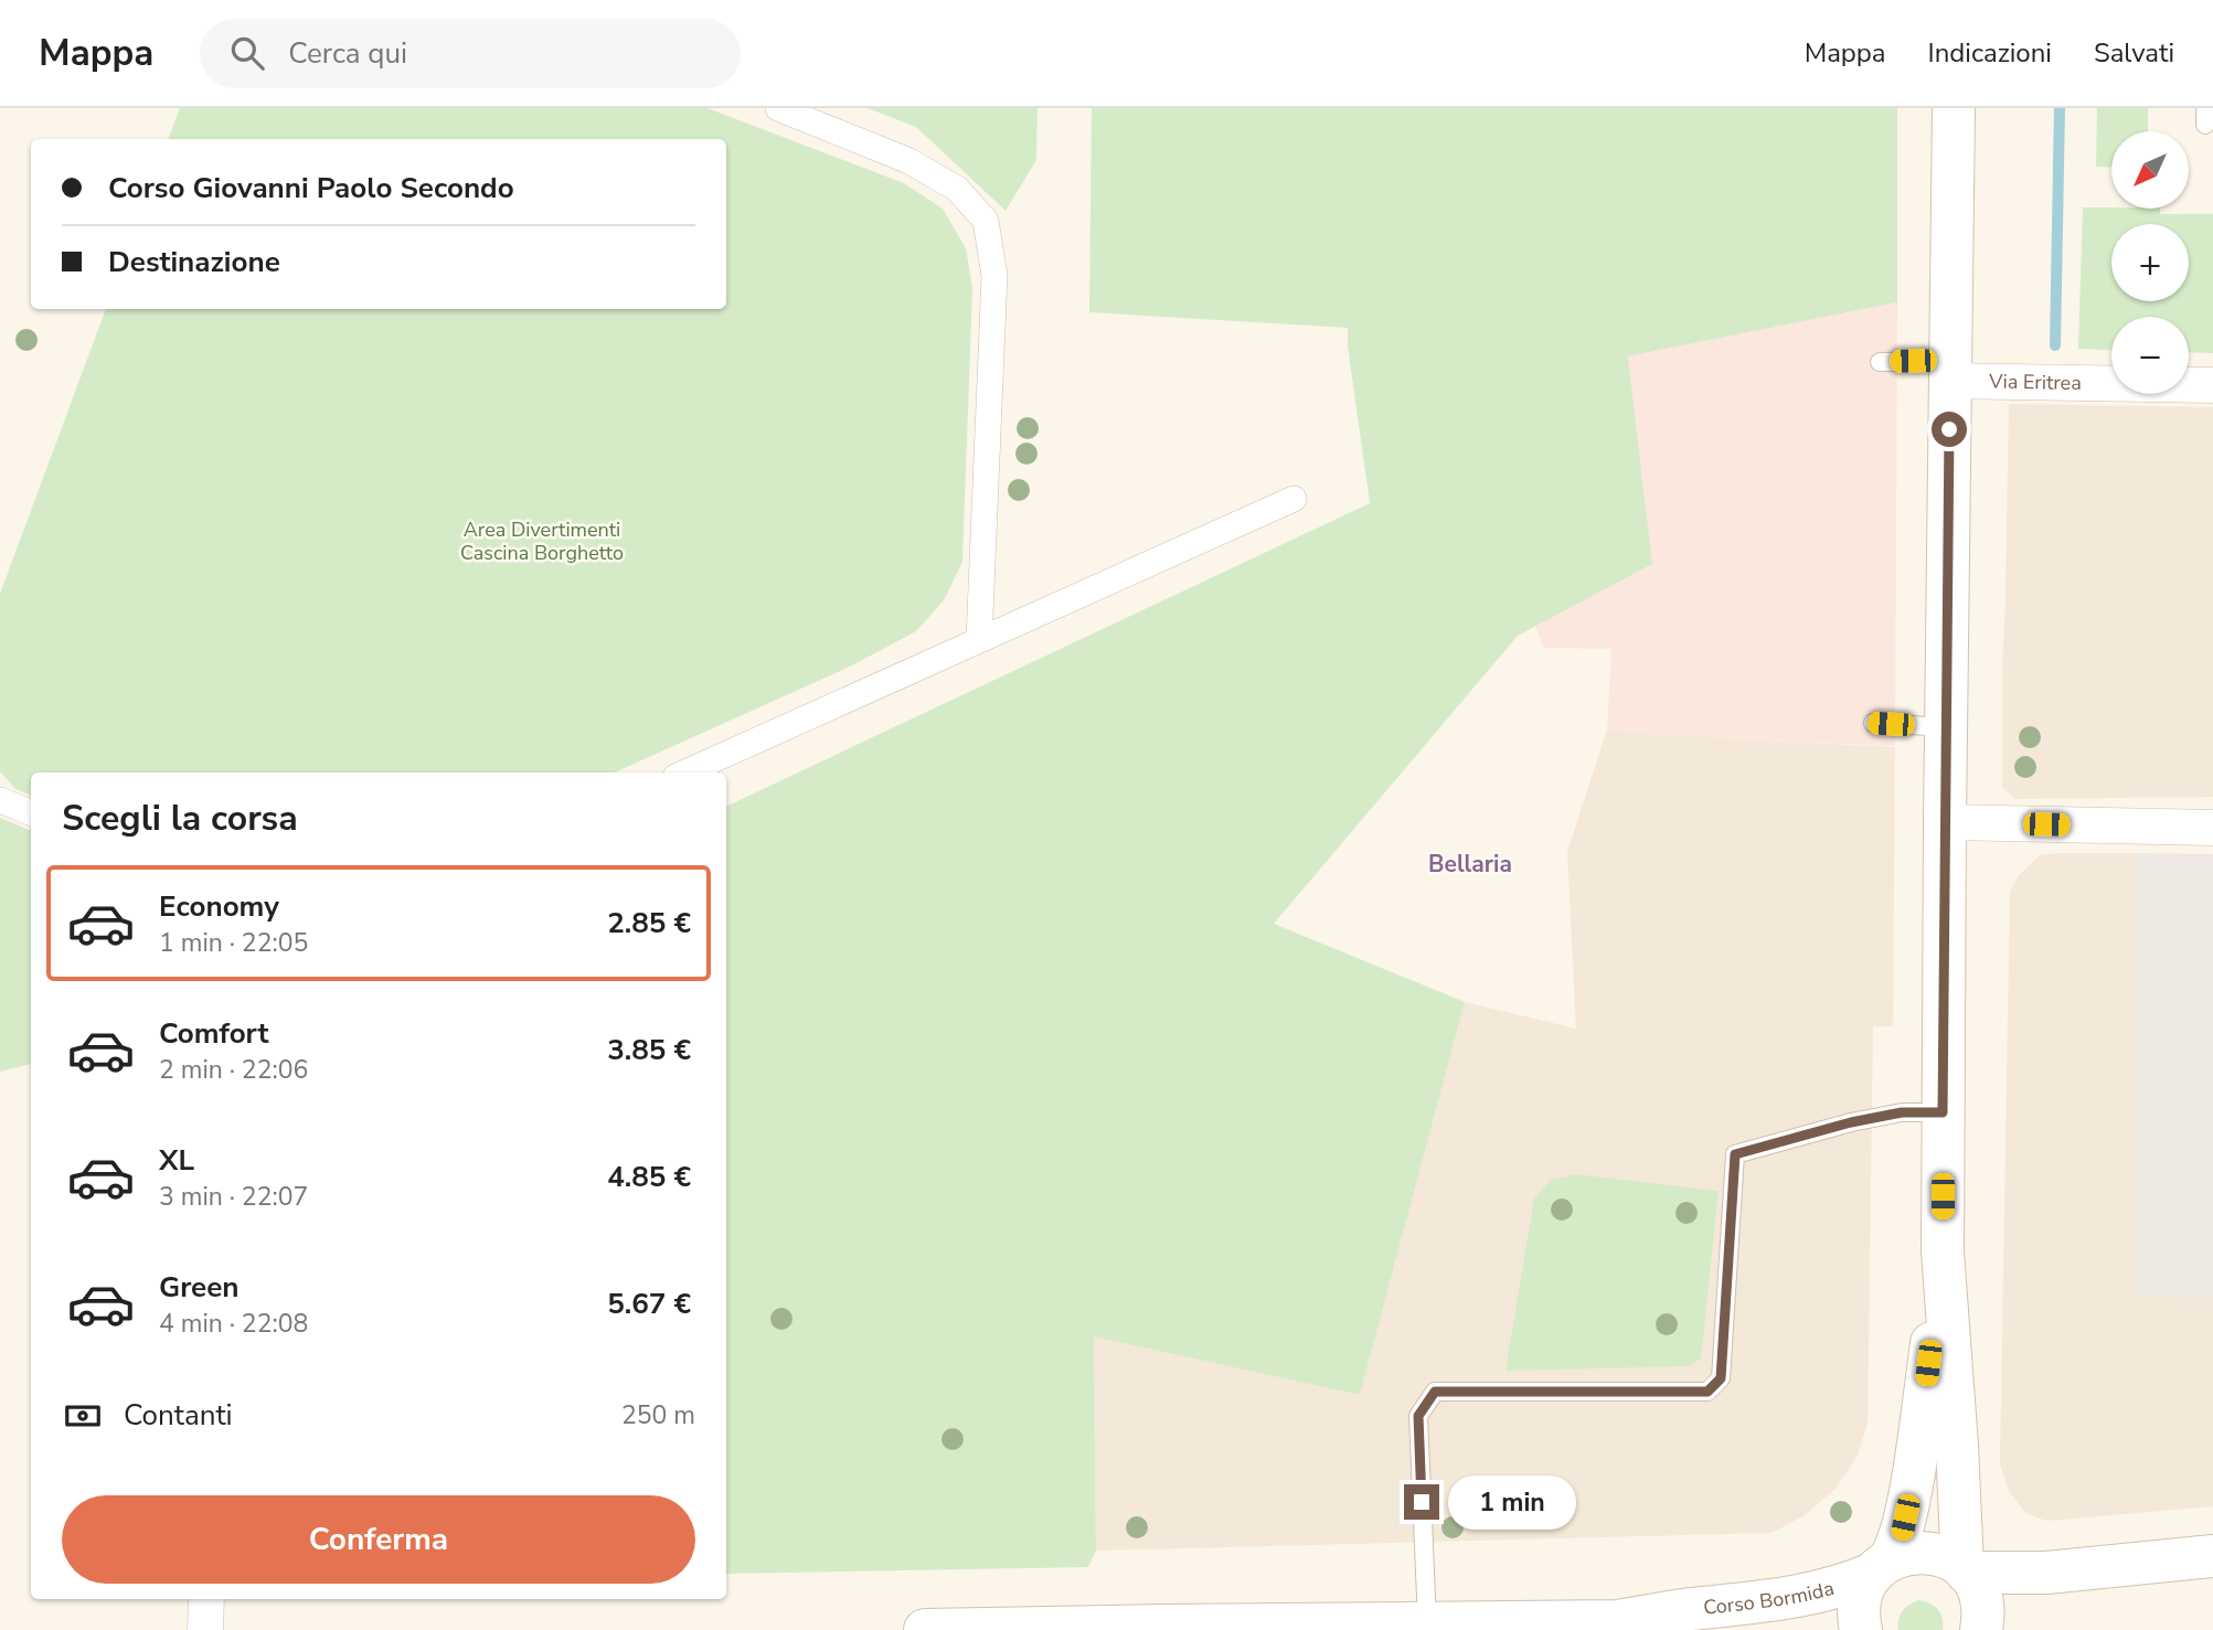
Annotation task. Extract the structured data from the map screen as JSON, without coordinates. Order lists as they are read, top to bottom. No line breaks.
{"streets":{"main road":["Corso Bormida"],"street":["Via Eritrea"]},"districts":["Bellaria"],"parks":["Area Divertimenti Cascina Borghetto"],"north":"bottom left","page":{"header":"Mappa","search":"Cerca qui","nav":["Mappa","Indicazioni","Salvati"],"map_buttons":["+","−"],"banner":["Corso Giovanni Paolo Secondo","Destinazione"],"heading":"Scegli la corsa","list":[{"name":"Economy","note":"1 min · 22:05","value":"2.85 €"},{"name":"Comfort","note":"2 min · 22:06","value":"3.85 €"},{"name":"XL","note":"3 min · 22:07","value":"4.85 €"},{"name":"Green","note":"4 min · 22:08","value":"5.67 €"}],"pay":["Contanti","250 m"],"bubble":"1 min","buttons":"Conferma"}}
